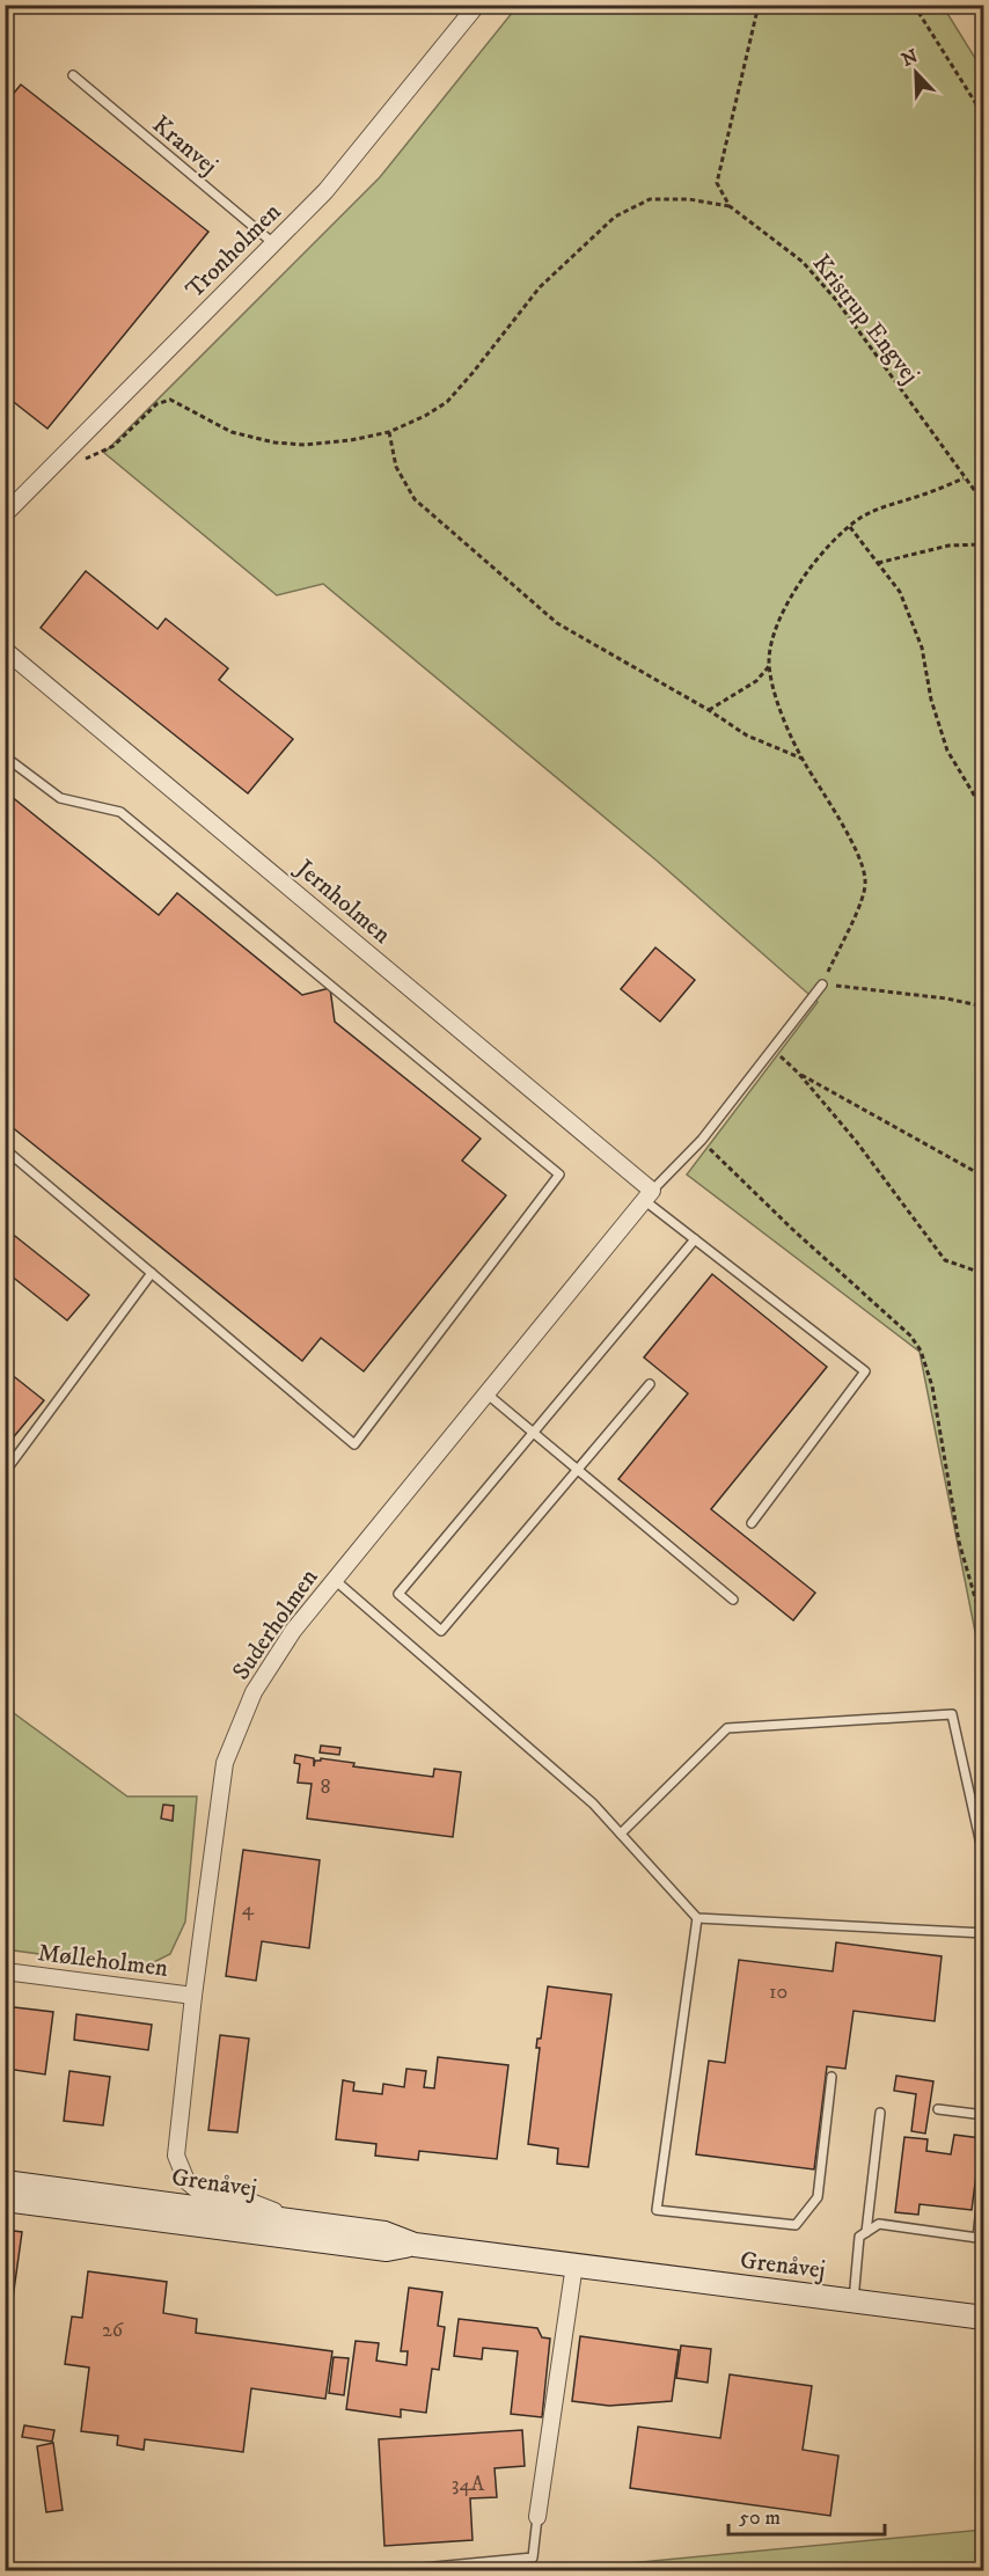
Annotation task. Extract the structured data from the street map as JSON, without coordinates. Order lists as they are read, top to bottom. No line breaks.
{"streets":{"street":["Tronholmen","Jernholmen","Suderholmen","Mølleholmen","Grenåvej"],"lane":["Kranvej"],"path":["Kristrup Engvej"]},"crossings":[["Kranvej","Tronholmen"],["Jernholmen","Suderholmen"],["Suderholmen","Mølleholmen"],["Suderholmen","Grenåvej"]],"house_numbers":["8","4","10","26","34A"],"scale_bar":"50 m","north":"top left"}
